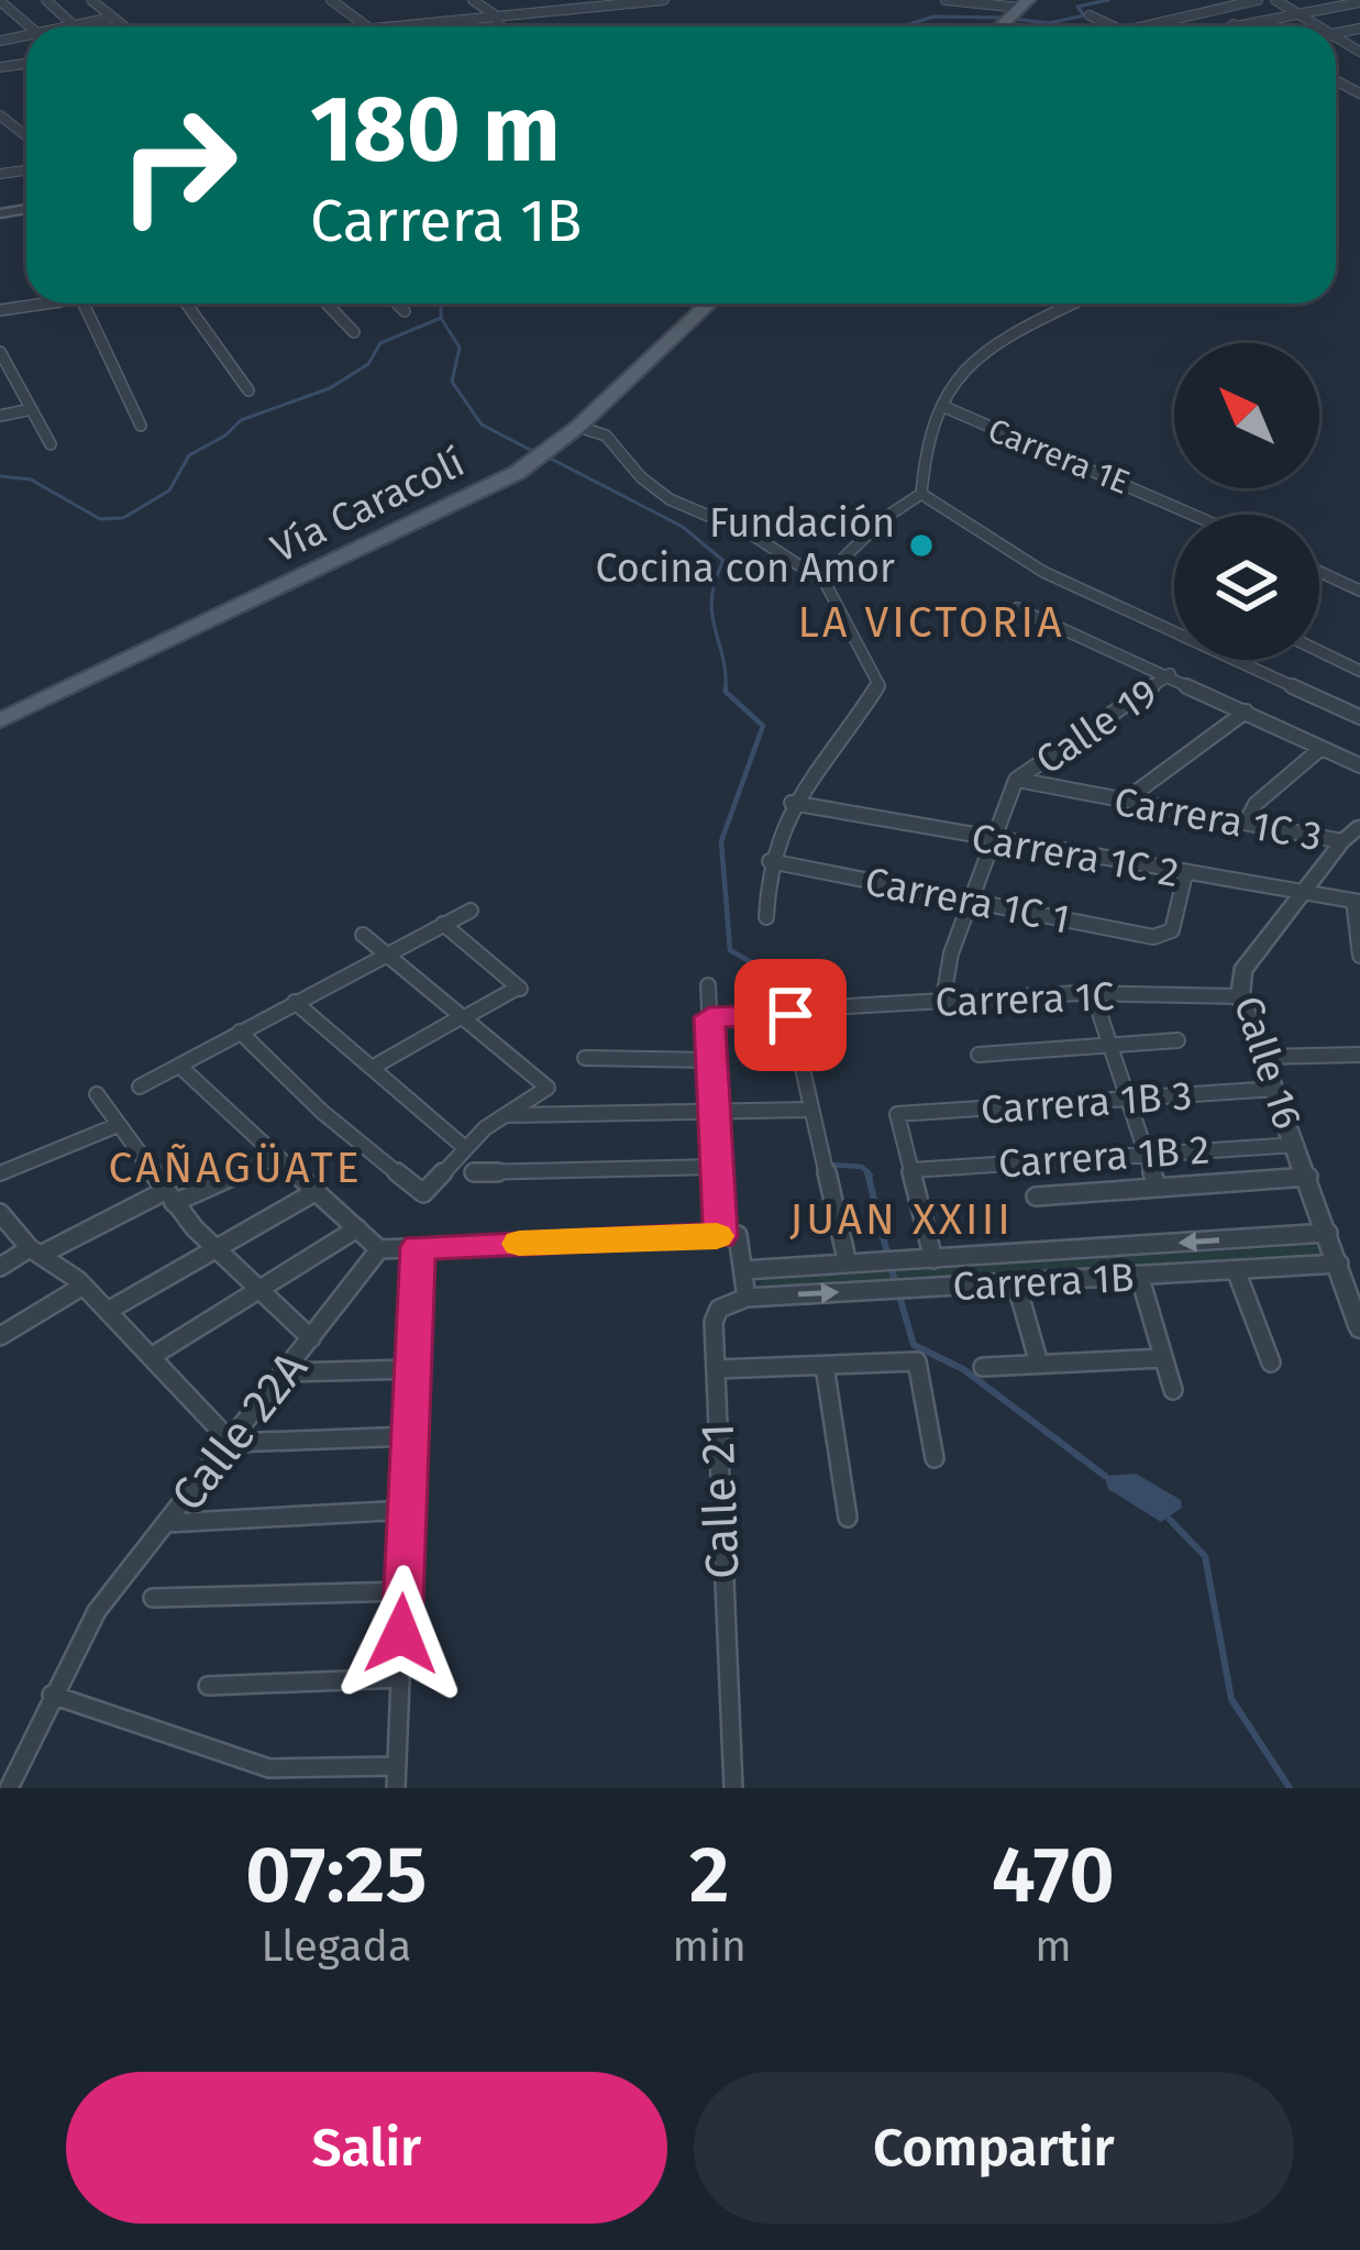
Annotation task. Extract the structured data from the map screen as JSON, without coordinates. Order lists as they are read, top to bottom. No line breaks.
{"streets":{"main road":["Vía Caracolí"],"street":["Carrera 1E","Calle 19","Carrera 1C 3","Carrera 1C 2","Carrera 1C 1","Carrera 1C","Calle 16","Carrera 1B 3","Carrera 1B 2","Carrera 1B","Calle 22A","Calle 21"]},"crossings":[["Calle 19","Carrera 1C 3"],["Calle 19","Carrera 1C 2"],["Calle 19","Carrera 1C 1"],["Calle 19","Carrera 1C"],["Carrera 1C 3","Calle 16"],["Carrera 1C 2","Carrera 1C 1"],["Carrera 1C 2","Calle 16"],["Carrera 1C","Calle 16"],["Calle 16","Carrera 1B 3"],["Calle 16","Carrera 1B 2"],["Calle 16","Carrera 1B"],["Carrera 1B 3","Carrera 1B 2"],["Carrera 1B","Calle 21"]],"districts":["LA VICTORIA","CAÑAGÜATE","JUAN XXIII"],"places":["Fundación Cocina con Amor"],"north":"top left","page":{"turn":["180 m","Carrera 1B"],"eta":["07:25","Llegada","2","min","470","m"],"buttons":["Salir","Compartir"]}}
